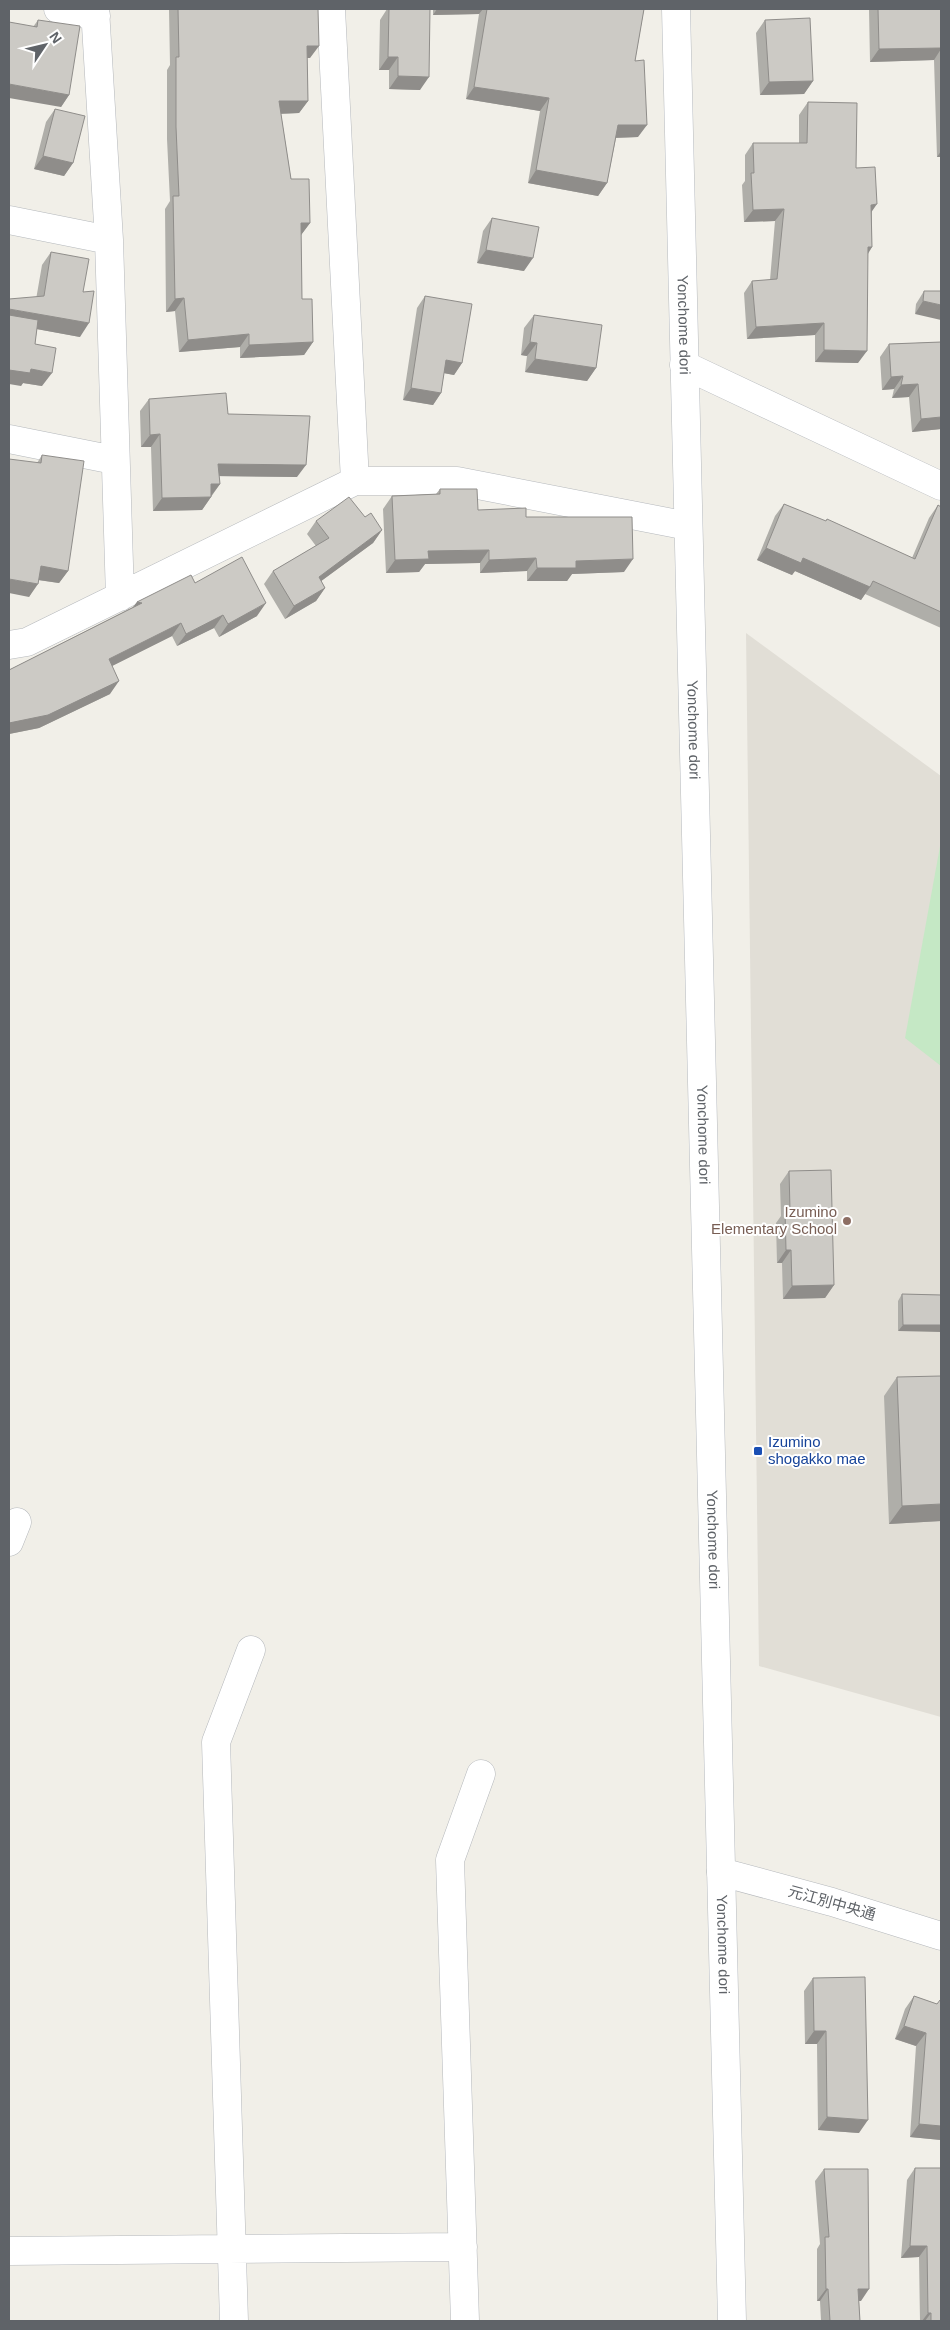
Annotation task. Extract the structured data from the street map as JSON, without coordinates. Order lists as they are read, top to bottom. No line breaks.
{"streets":{"street":["Yonchome dori","元江別中央通"]},"crossings":[["Yonchome dori","元江別中央通"]],"places":{"other":["Izumino Elementary School"],"transit":["Izumino shogakko mae"]},"north":"top right"}
